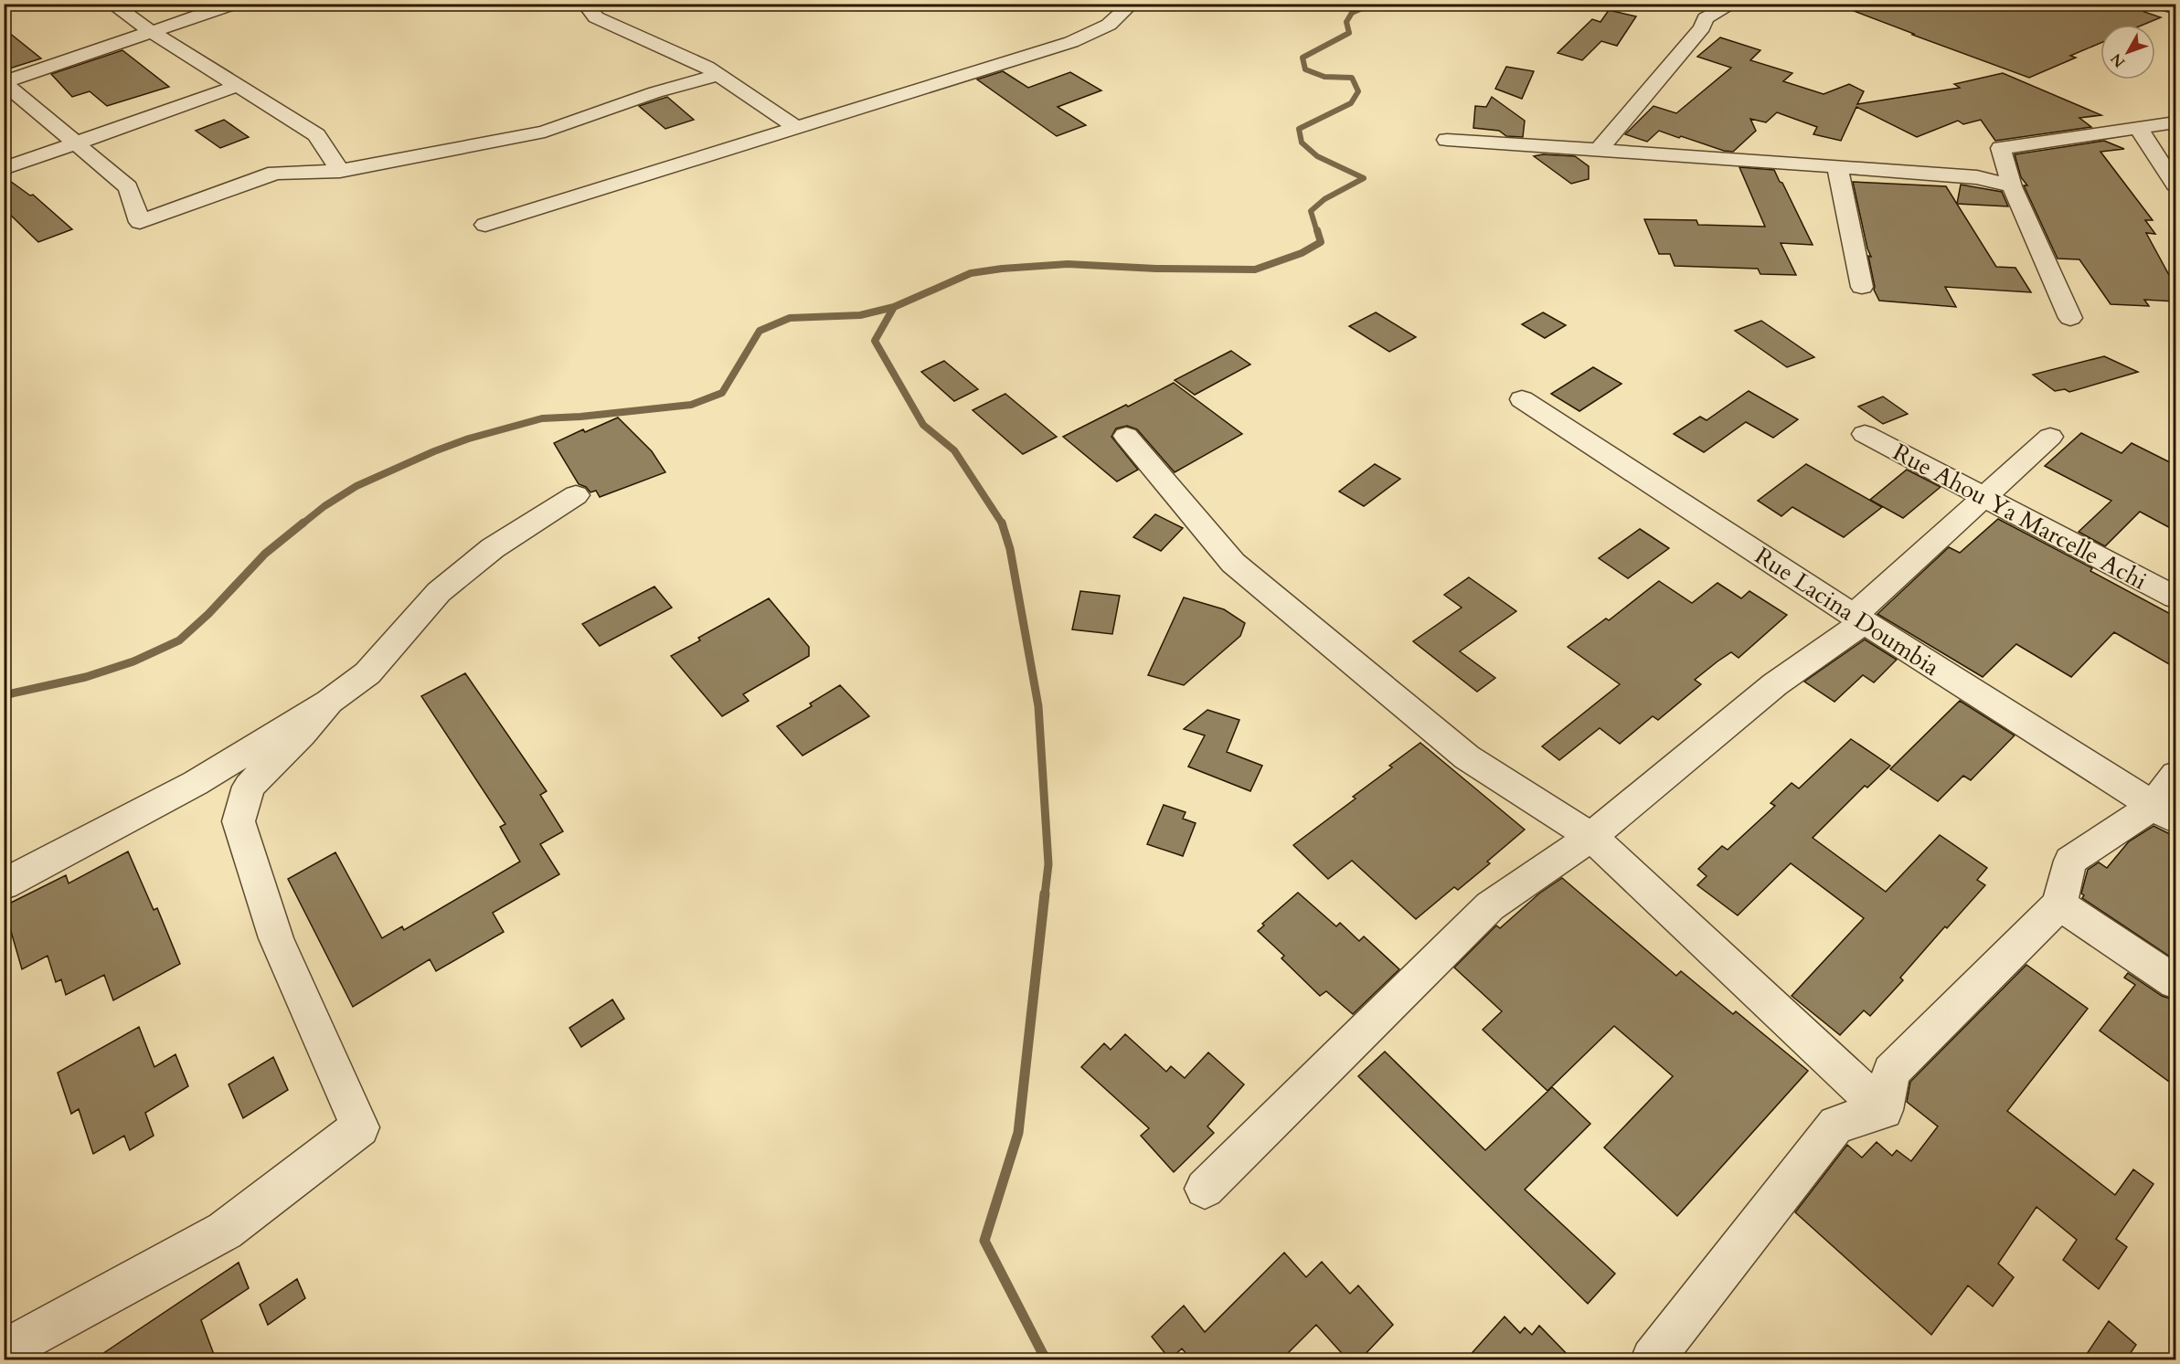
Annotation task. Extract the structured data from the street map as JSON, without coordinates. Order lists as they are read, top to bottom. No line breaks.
{"streets":{"street":["Rue Ahou Ya Marcelle Achi","Rue Lacina Doumbia"]},"north":"bottom left"}
